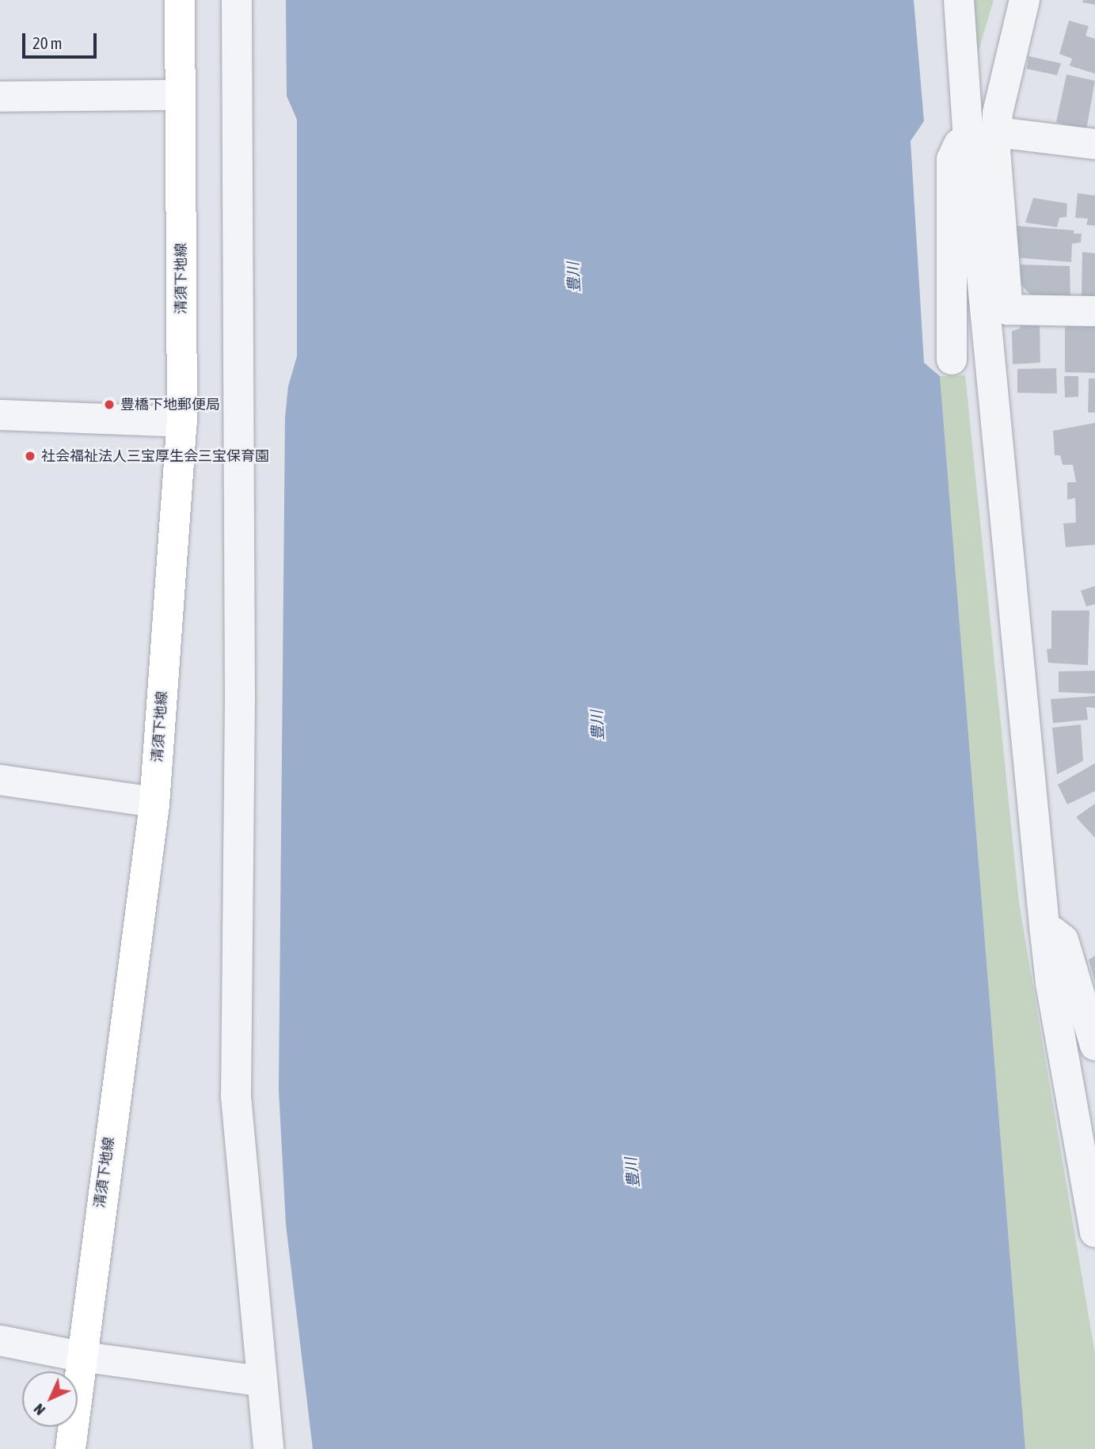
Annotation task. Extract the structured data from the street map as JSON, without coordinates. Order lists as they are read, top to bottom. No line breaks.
{"streets":{"main road":["清須下地線"]},"water":["豊川"],"places":["豊橋下地郵便局","社会福祉法人三宝厚生会三宝保育園"],"scale_bar":"20 m","north":"bottom left"}
